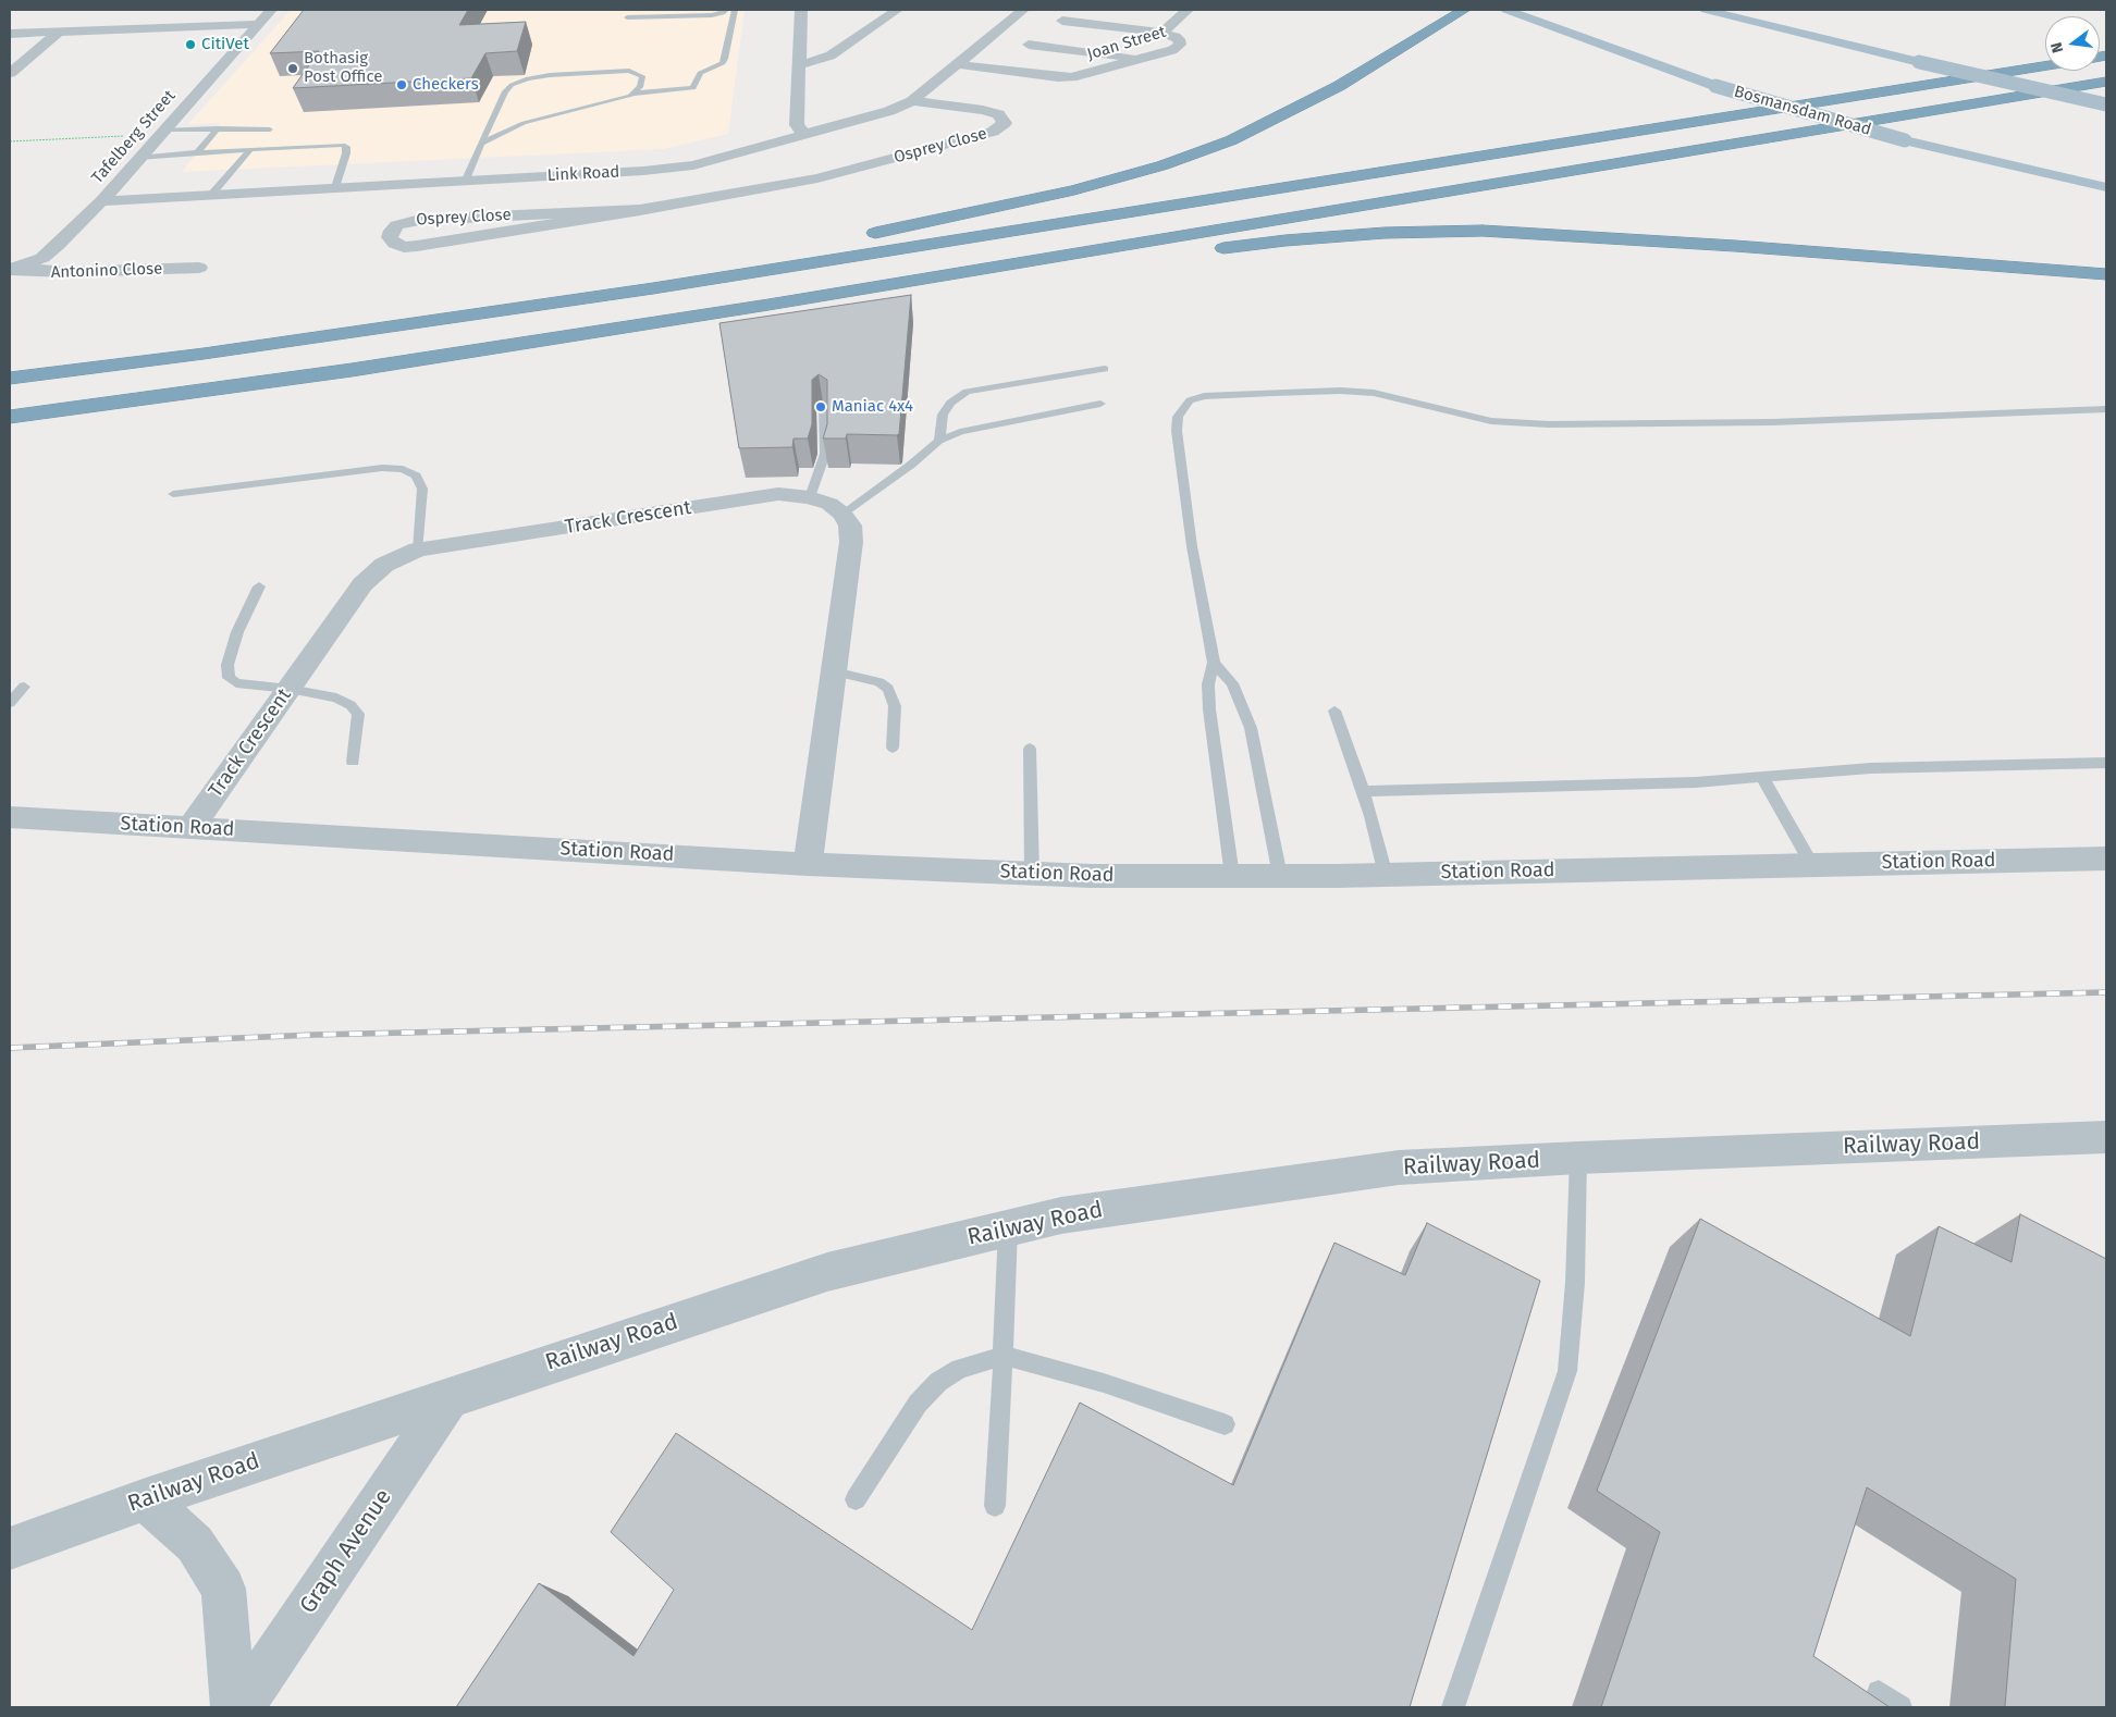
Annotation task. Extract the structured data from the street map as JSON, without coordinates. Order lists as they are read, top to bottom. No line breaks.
{"streets":{"main road":["Bosmansdam Road"],"street":["Joan Street","Tafelberg Street","Osprey Close","Link Road","Antonino Close","Track Crescent","Station Road","Railway Road","Graph Avenue"]},"crossings":[["Joan Street","Link Road"],["Tafelberg Street","Link Road"],["Tafelberg Street","Antonino Close"],["Osprey Close","Link Road"],["Track Crescent","Station Road"],["Railway Road","Graph Avenue"]],"places":["CitiVet","Bothasig Post Office","Checkers","Maniac 4x4"],"north":"left"}
